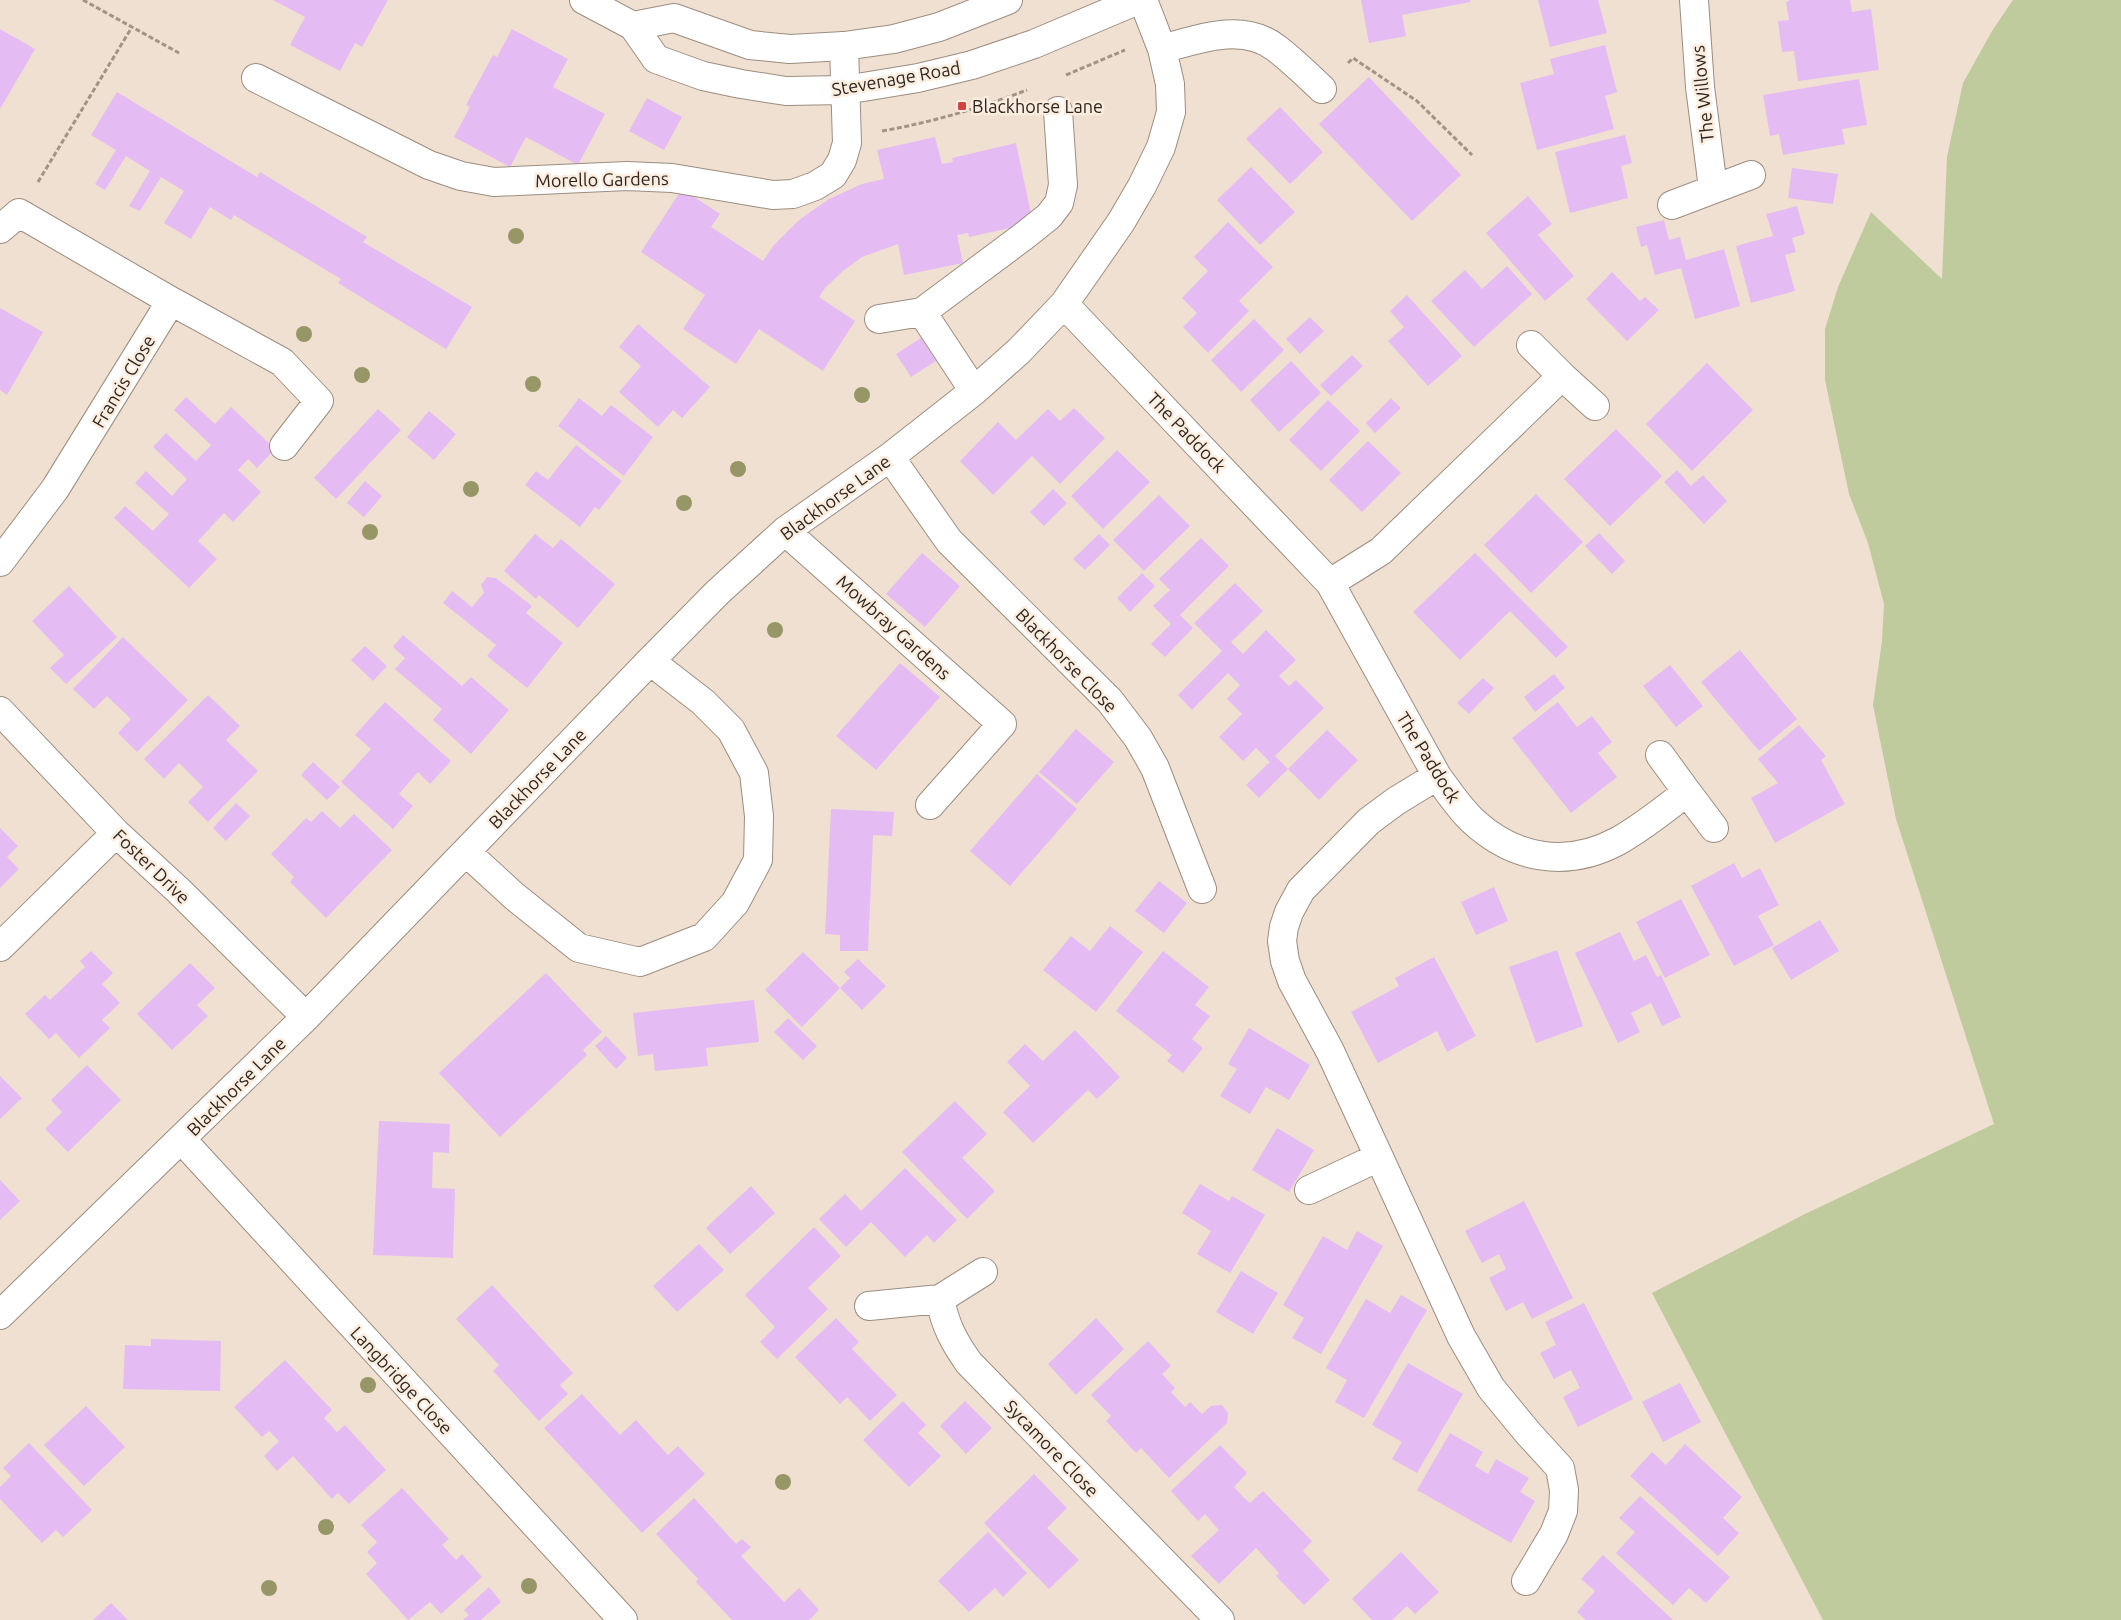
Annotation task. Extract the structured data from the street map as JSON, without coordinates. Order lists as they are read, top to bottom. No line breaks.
{"streets":{"street":["Stevenage Road","The Willows","Morello Gardens","Francis Close","The Paddock","Blackhorse Lane","Mowbray Gardens","Blackhorse Close","Foster Drive","Langbridge Close","Sycamore Close"]},"crossings":[["Stevenage Road","Morello Gardens"],["The Paddock","Blackhorse Lane"],["Blackhorse Lane","Mowbray Gardens"],["Blackhorse Lane","Blackhorse Close"],["Blackhorse Lane","Foster Drive"],["Blackhorse Lane","Langbridge Close"]],"places":{"transit":["Blackhorse Lane"]}}
